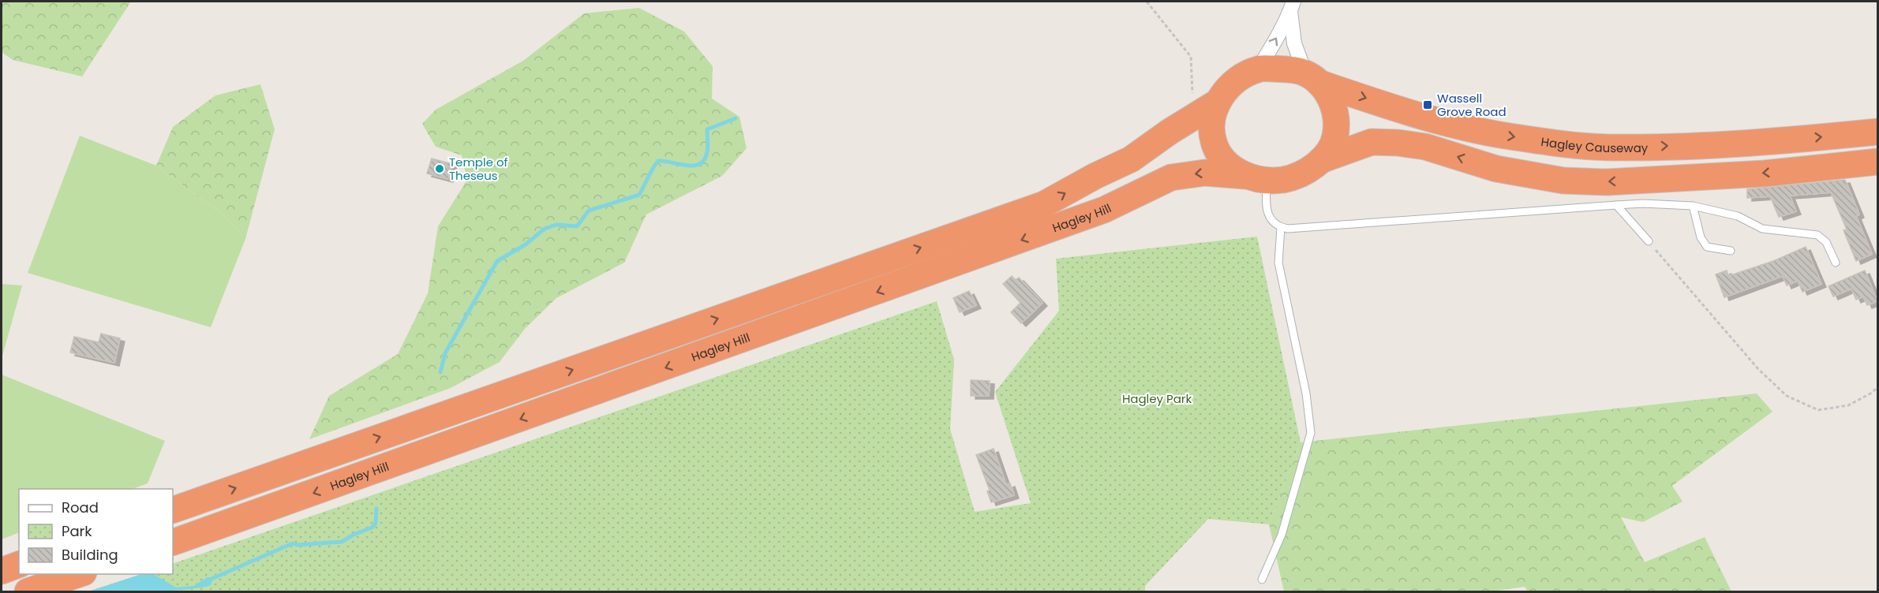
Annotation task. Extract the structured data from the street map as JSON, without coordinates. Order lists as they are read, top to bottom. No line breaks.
{"streets":{"highway":["Hagley Causeway","Hagley Hill"]},"crossings":[["Hagley Causeway","Hagley Hill"]],"parks":["Hagley Park"],"places":{"transit":["Wassell Grove Road"],"other":["Temple of Theseus"]},"legend":["Road","Park","Building"]}
